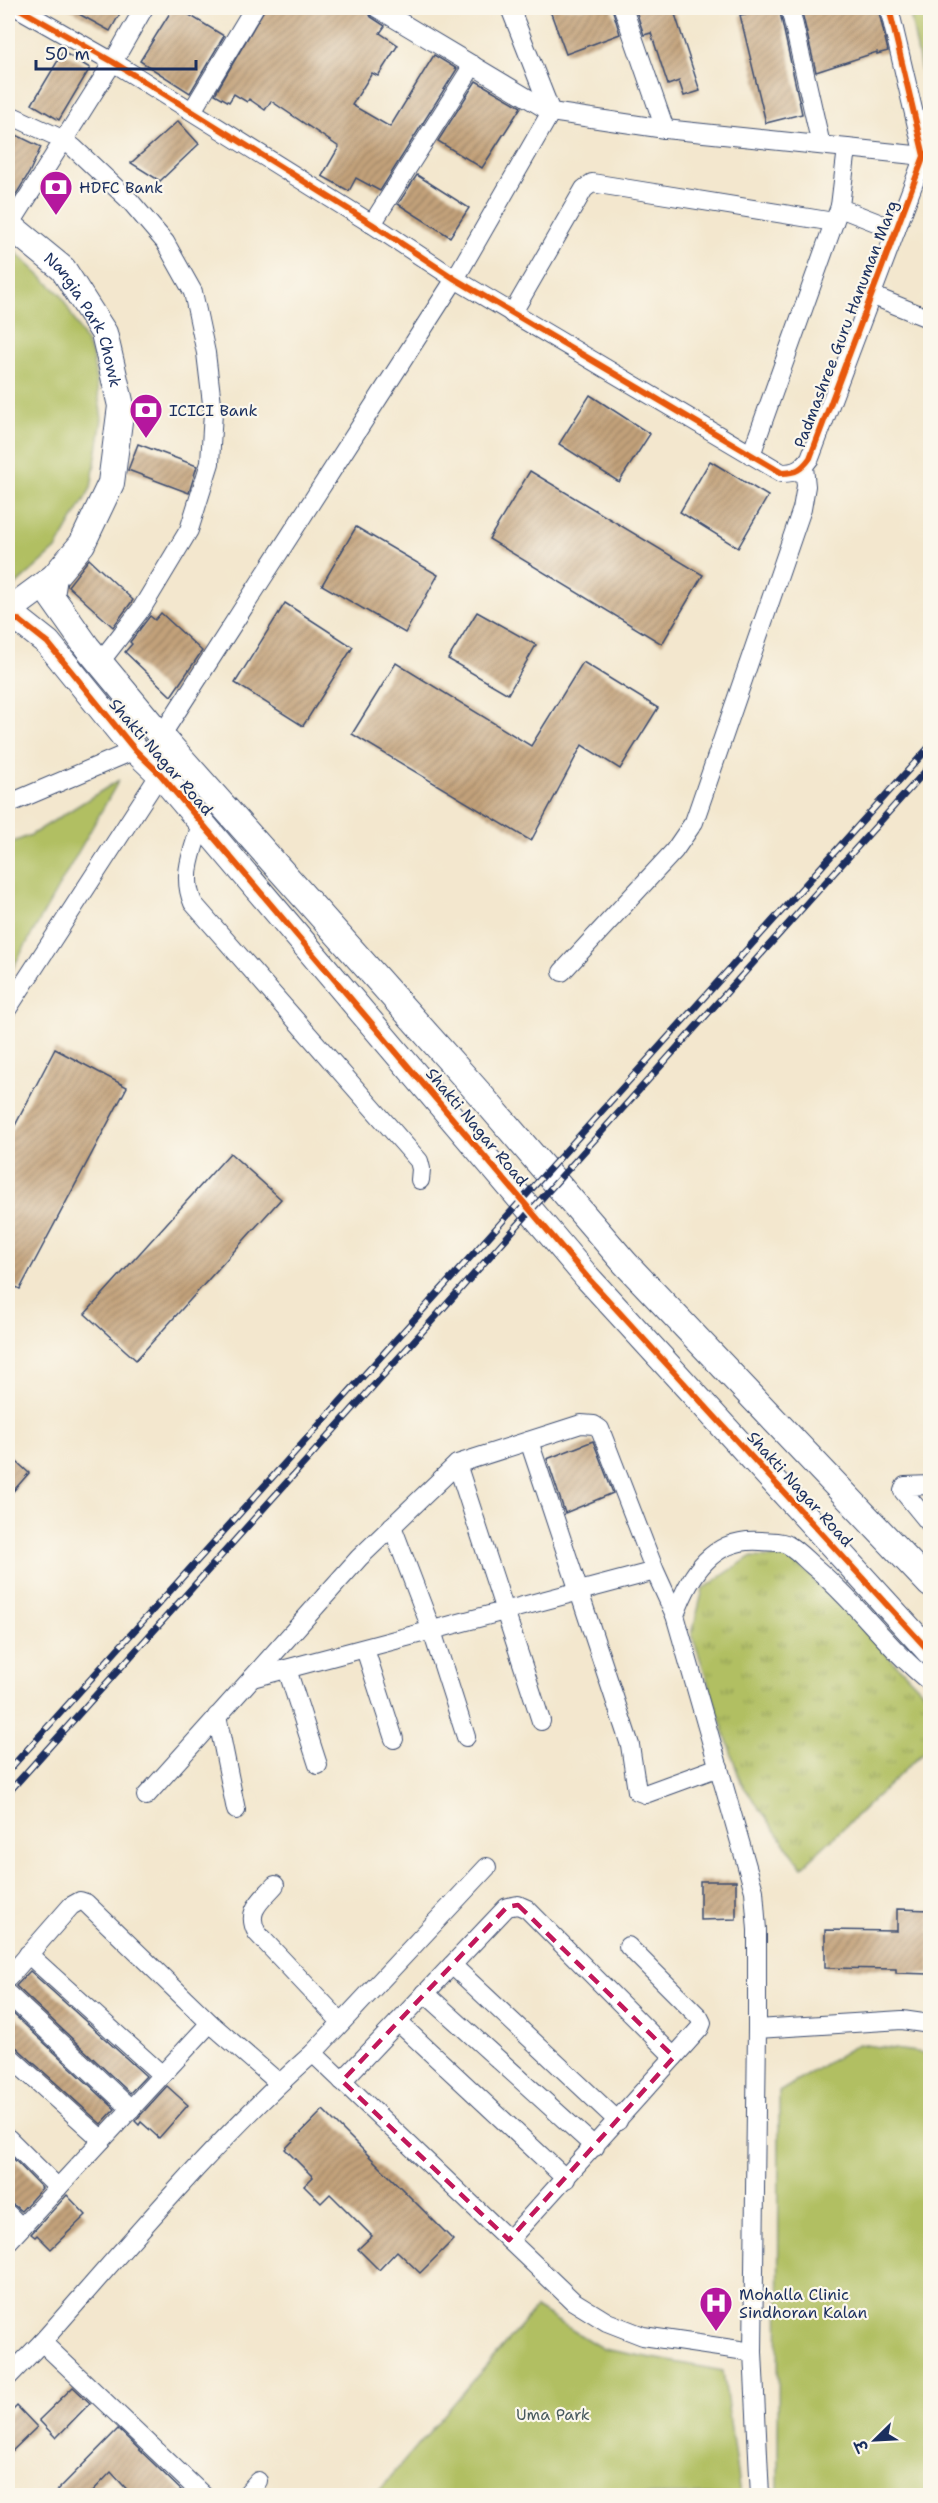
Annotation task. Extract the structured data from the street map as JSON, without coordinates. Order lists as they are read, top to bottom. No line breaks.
{"streets":{"street":["Nangia Park Chowk","Padmashree Guru Hanuman Marg","Shakti Nagar Road"]},"crossings":[["Nangia Park Chowk","Shakti Nagar Road"]],"parks":["Uma Park"],"places":{"bank":["HDFC Bank","ICICI Bank"],"hospital":["Mohalla Clinic Sindhoran Kalan"]},"scale_bar":"50 m","north":"bottom left"}
